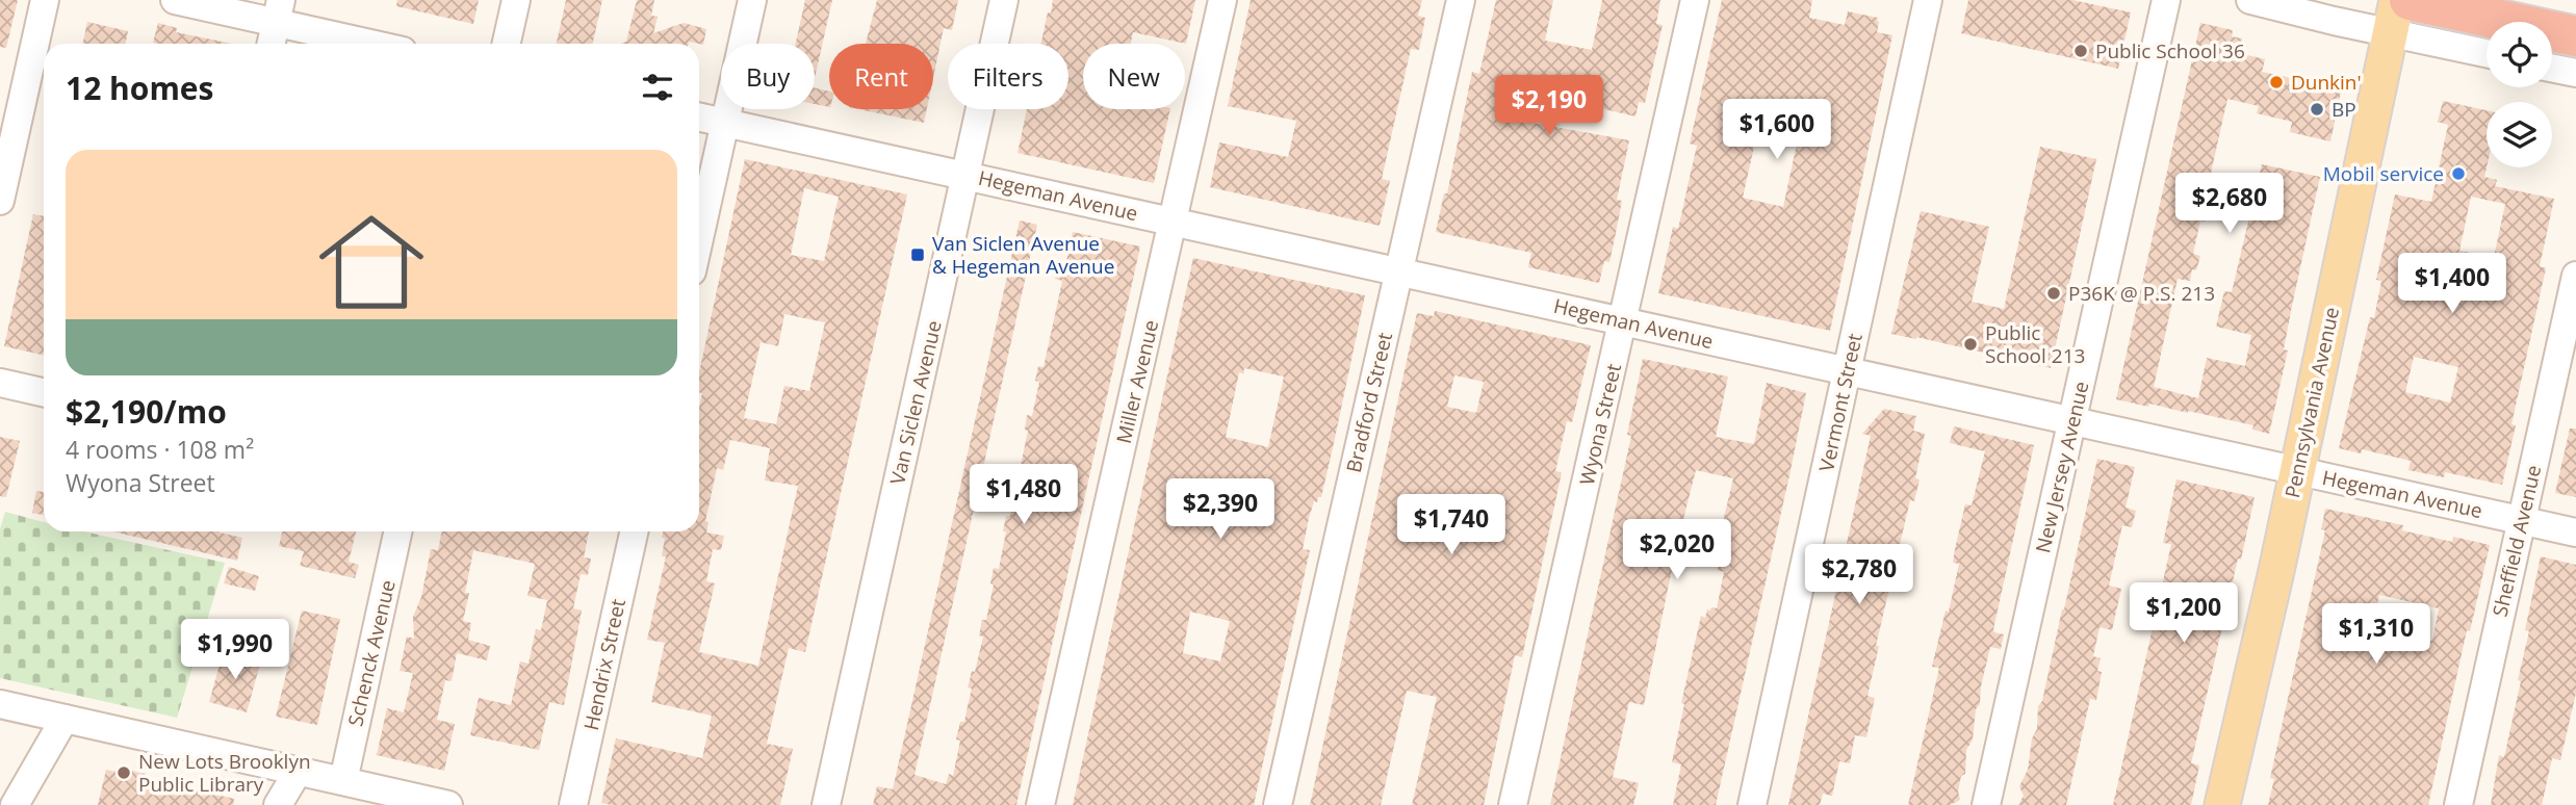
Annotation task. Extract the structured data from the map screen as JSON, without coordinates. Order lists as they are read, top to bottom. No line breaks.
{"streets":{"main road":["Pennsylvania Avenue"],"street":["Hegeman Avenue","Miller Avenue","Van Siclen Avenue","Bradford Street","Vermont Street","Wyona Street","New Jersey Avenue","Sheffield Avenue","Schenck Avenue","Hendrix Street"]},"crossings":[["Hegeman Avenue","Miller Avenue"],["Hegeman Avenue","Van Siclen Avenue"],["Hegeman Avenue","Bradford Street"],["Hegeman Avenue","Vermont Street"],["Hegeman Avenue","Pennsylvania Avenue"],["Hegeman Avenue","Wyona Street"],["Hegeman Avenue","New Jersey Avenue"],["Hegeman Avenue","Sheffield Avenue"]],"places":{"other":["Public School 36","Dunkin'","BP","Mobil service","P36K @ P.S. 213","Public School 213","New Lots Brooklyn Public Library"],"transit":["Van Siclen Avenue & Hegeman Avenue"]},"page":{"chip":["Buy","Rent","Filters","New"],"heading":"12 homes","price":["$2,190","$1,600","$2,680","$1,400","$1,480","$2,390","$1,740","$2,020","$2,780","$1,200","$1,310","$1,990"],"list":[{"name":"$2,190/mo","note":"4 rooms · 108 m² · Wyona Street"}]}}
